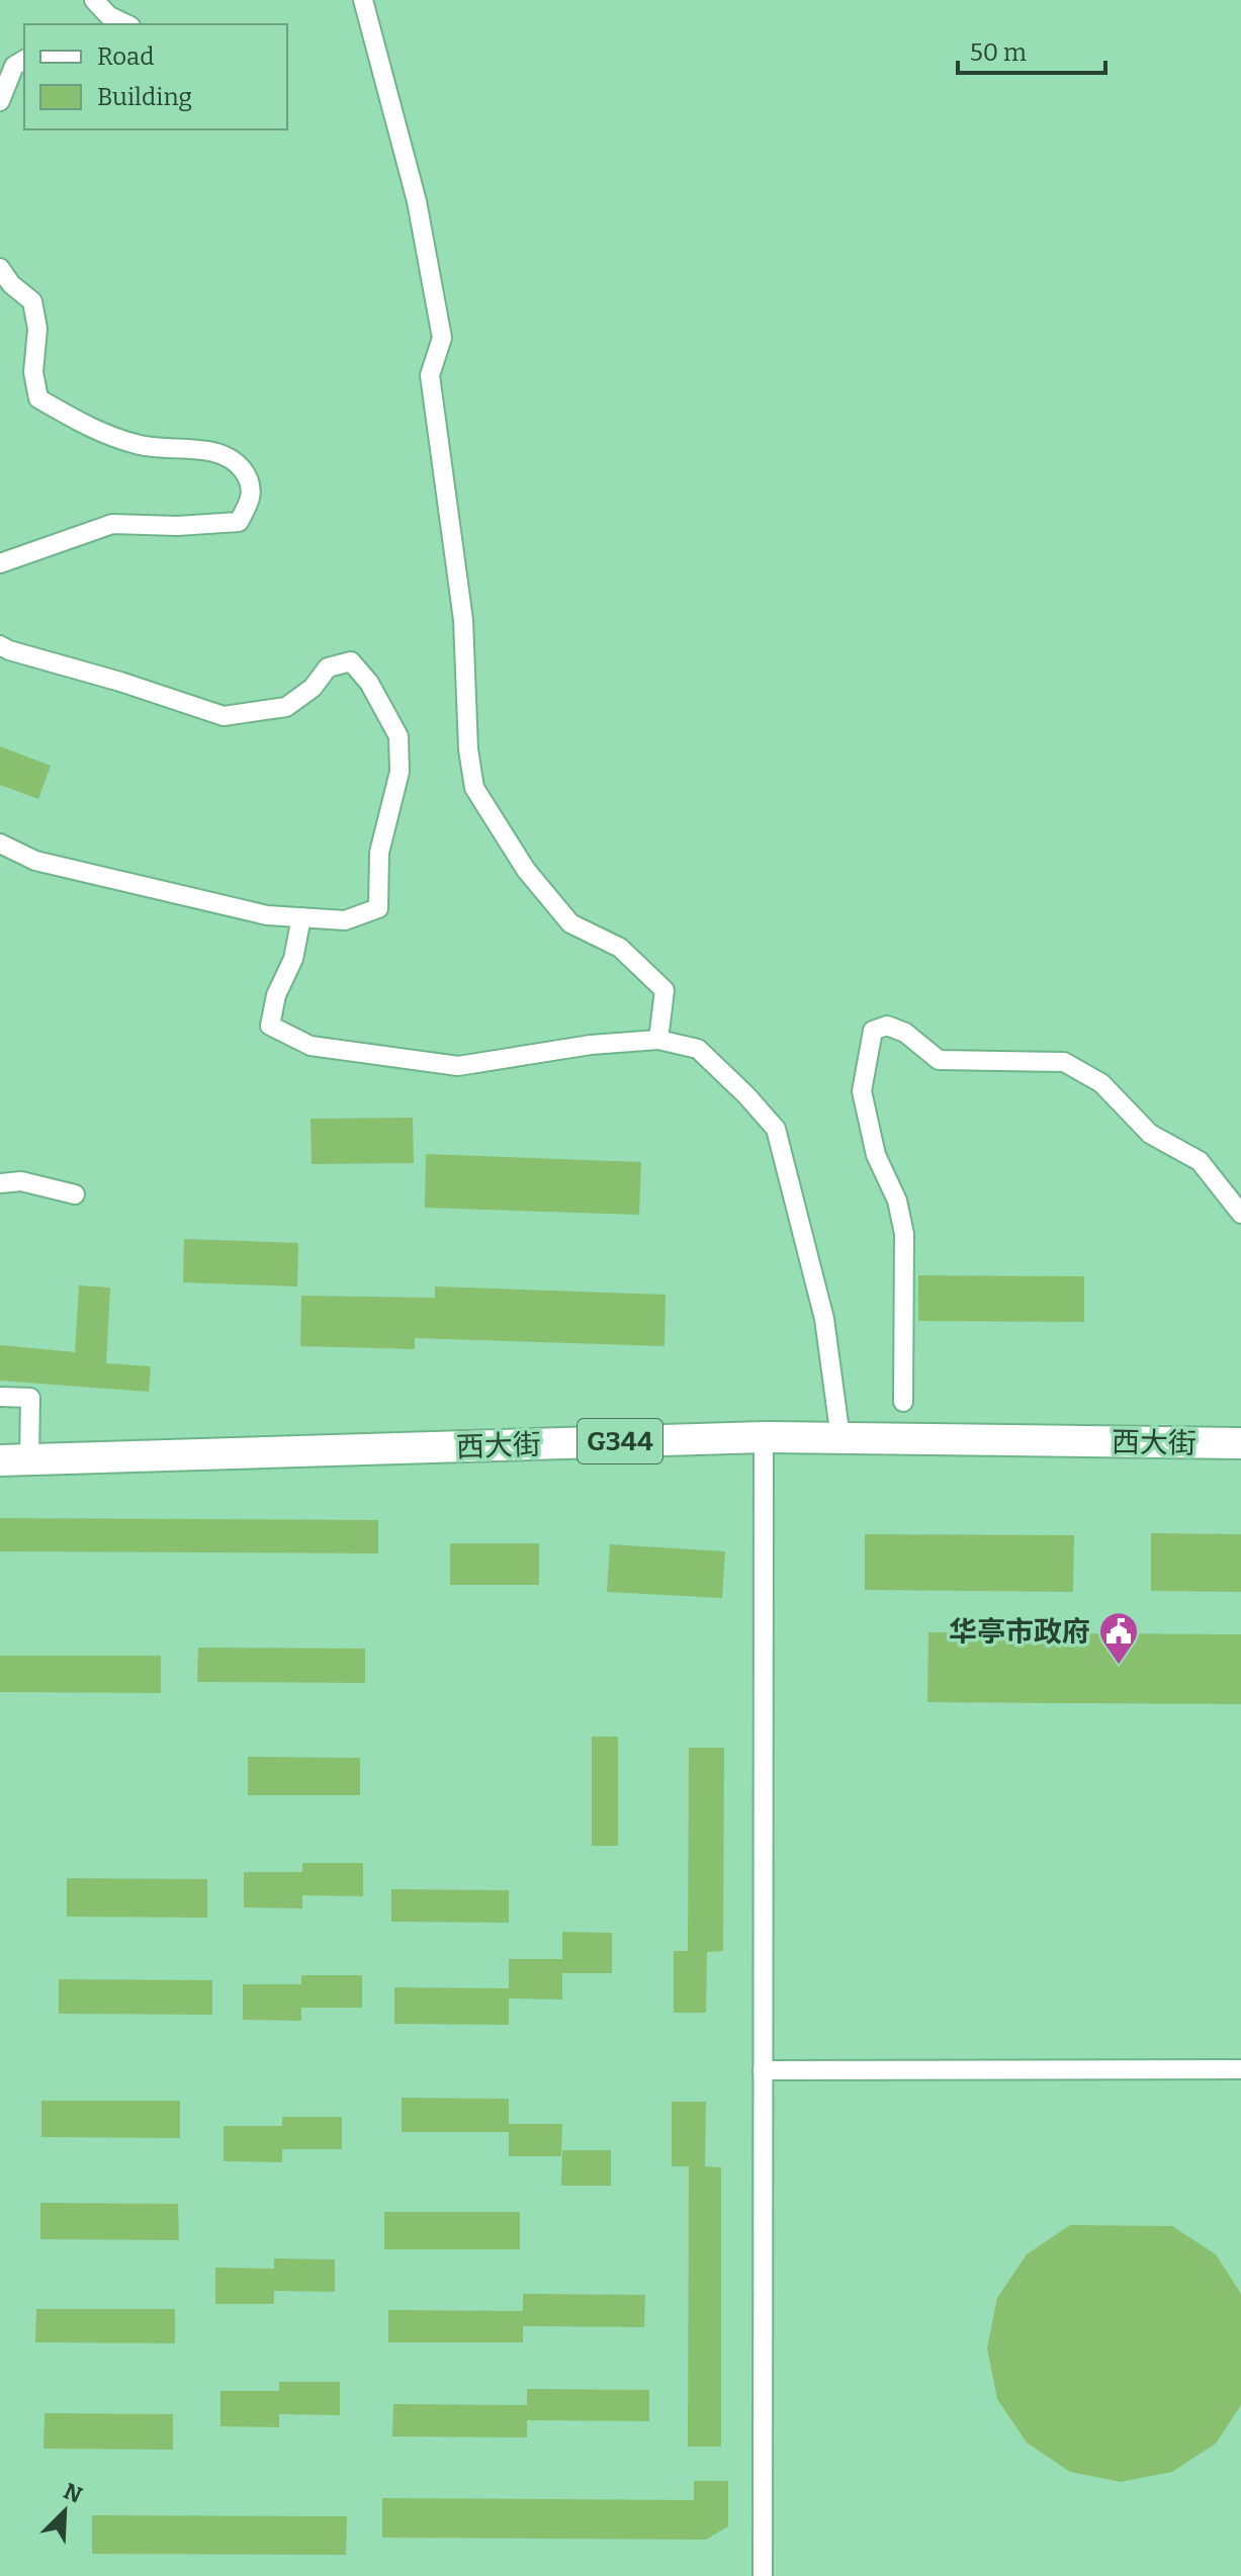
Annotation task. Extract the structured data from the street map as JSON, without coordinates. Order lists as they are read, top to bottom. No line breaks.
{"streets":{"highway":["G344","西大街"]},"places":{"public building":["华亭市政府"]},"legend":["Road","Building"],"scale_bar":"50 m","north":"top right"}
